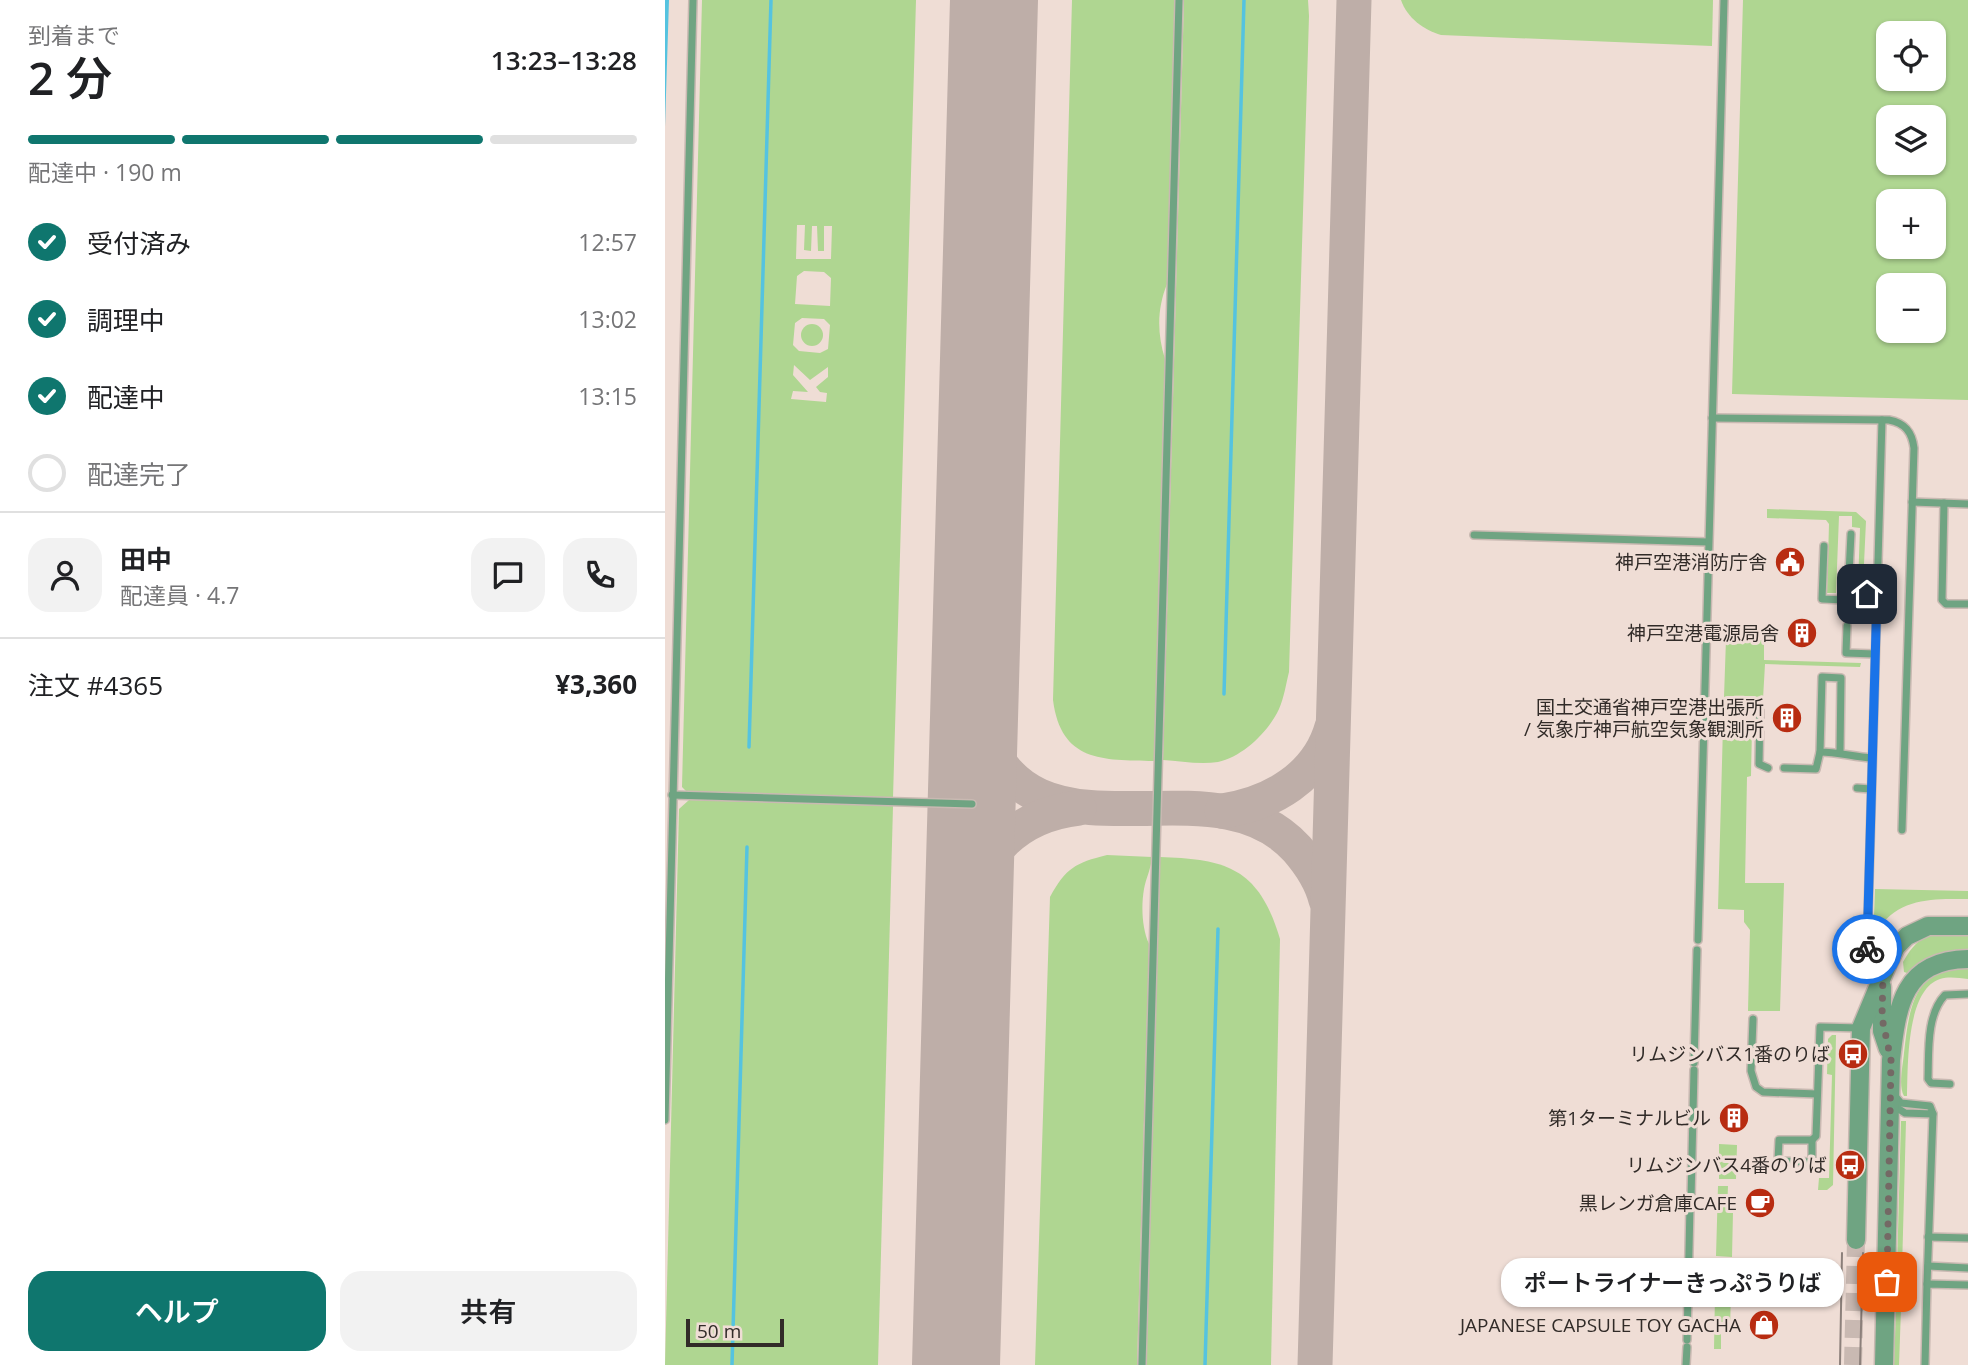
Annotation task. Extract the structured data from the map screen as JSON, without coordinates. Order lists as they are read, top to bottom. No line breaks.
{"places":{"public building":["神戸空港消防庁舎"],"building":["神戸空港電源局舎","国土交通省神戸空港出張所 / 気象庁神戸航空気象観測所","第1ターミナルビル"],"bus stop":["リムジンバス1番のりば","リムジンバス4番のりば"],"cafe":["黒レンガ倉庫CAFE"],"other":["ポートライナーきっぷうりば"],"shop":["JAPANESE CAPSULE TOY GACHA"]},"scale_bar":"50 m","page":{"heading":["2 分","到着まで","13:23–13:28"],"panel":["田中","配達員 · 4.7","注文 #4365","¥3,360"],"map_buttons":["+","−"],"bar":"配達中 · 190 m","list":[["受付済み","12:57"],["調理中","13:02"],["配達中","13:15"],"配達完了"],"buttons":["ヘルプ","共有"],"bubble":"ポートライナーきっぷうりば","scale":"50 m"}}
